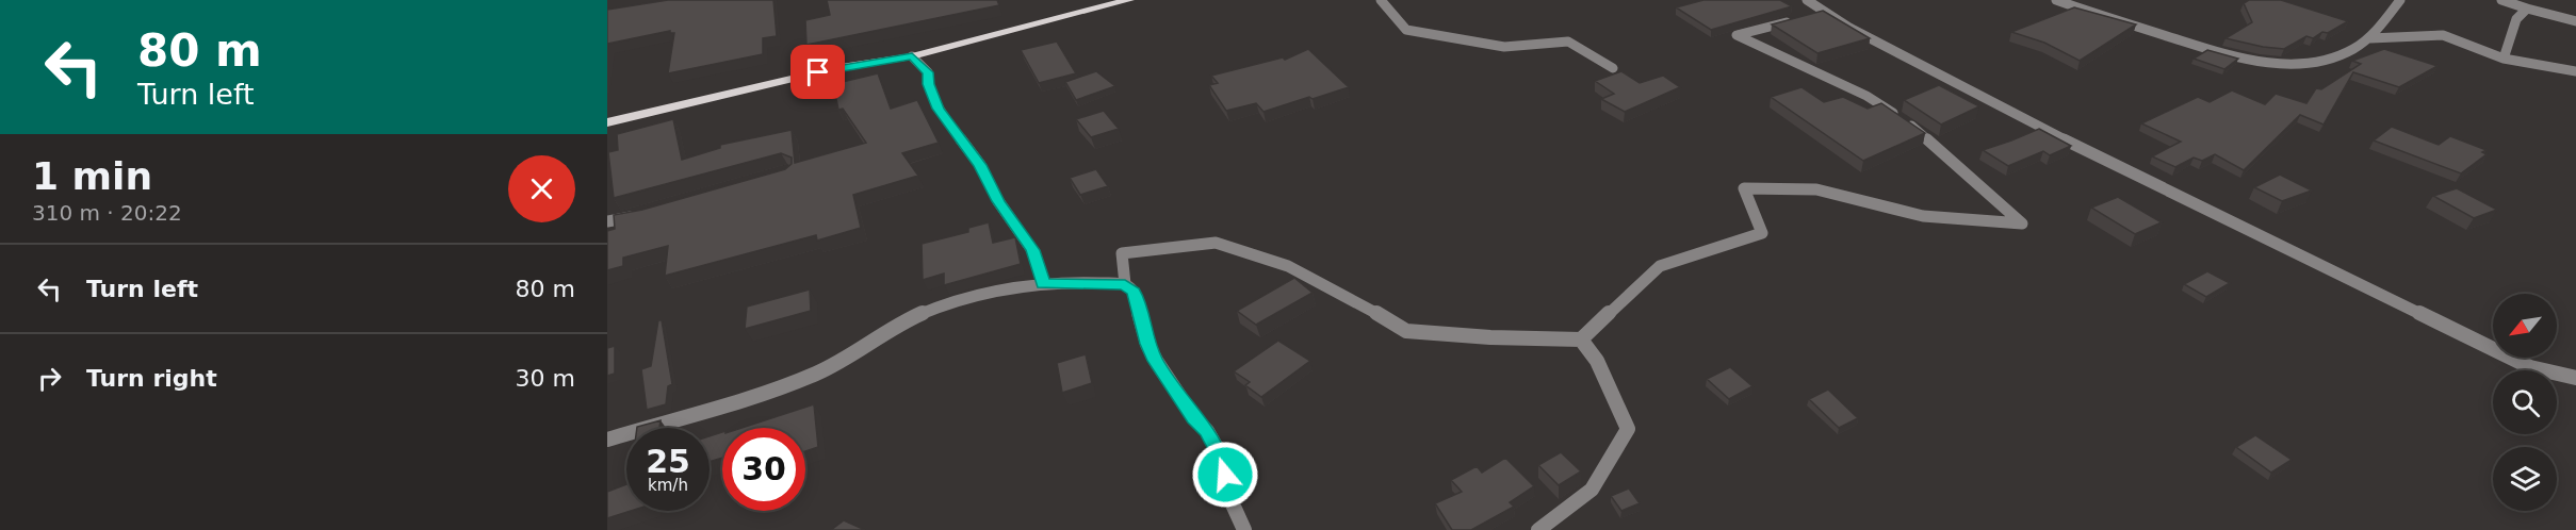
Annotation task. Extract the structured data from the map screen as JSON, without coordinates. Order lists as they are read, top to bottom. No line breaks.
{"north":"bottom left","page":{"turn":["80 m","Turn left"],"heading":["1 min","310 m · 20:22"],"list":[{"name":"Turn left","value":"80 m"},{"name":"Turn right","value":"30 m"}],"speed":"25 km/h","limit":"30"}}
